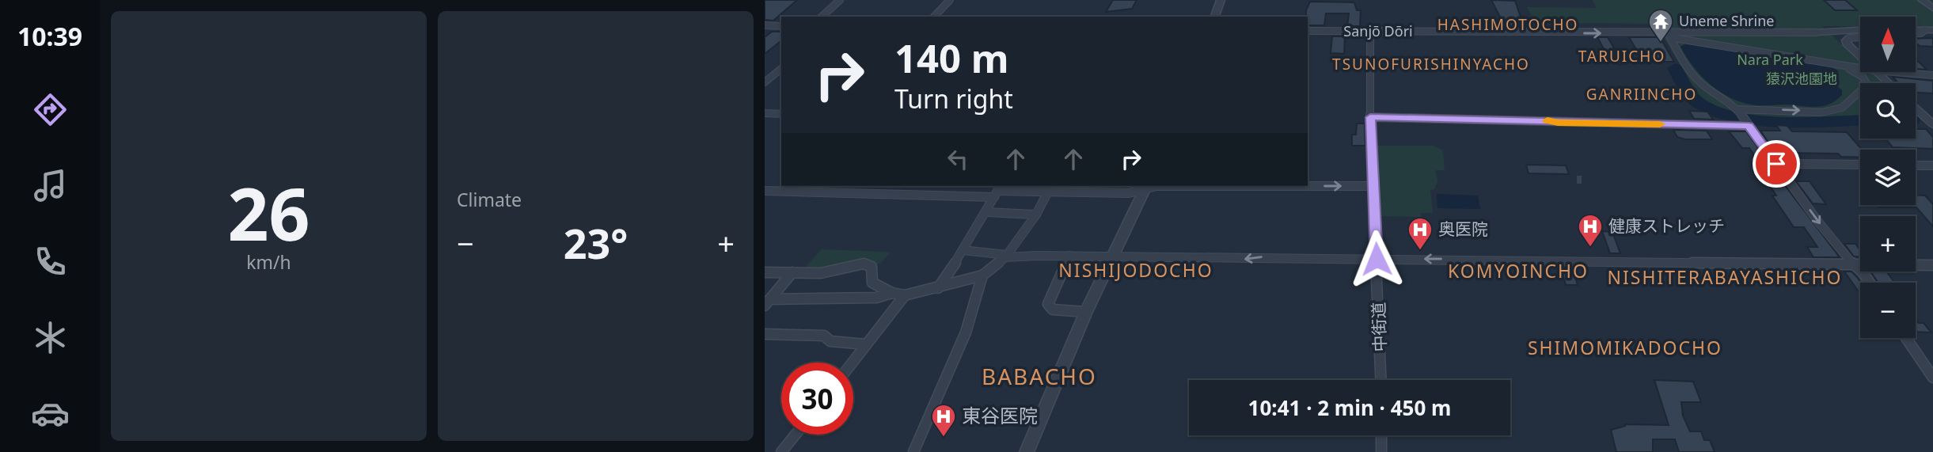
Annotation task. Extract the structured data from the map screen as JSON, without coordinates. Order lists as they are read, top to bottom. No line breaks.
{"streets":{"street":["Sanjō Dōri","中街道"]},"crossings":[["Sanjō Dōri","中街道"]],"one_way":["Sanjō Dōri"],"districts":["HASHIMOTOCHO","TARUICHO","TSUNOFURISHINYACHO","GANRIINCHO","NISHIJODOCHO","KOMYOINCHO","NISHITERABAYASHICHO","SHIMOMIKADOCHO","BABACHO"],"parks":["Nara Park","猿沢池園地"],"places":{"temple":["Uneme Shrine"],"hospital":["健康ストレッチ","奥医院","東谷医院"]},"north":"top","page":{"tabs":"10:39","tile":[["26","km/h"],"Climate"],"map_buttons":["+","−"],"turn":["140 m","Turn right"],"heat":["−","23°","+"],"limit":"30","trip":"10:41 · 2 min · 450 m"}}
